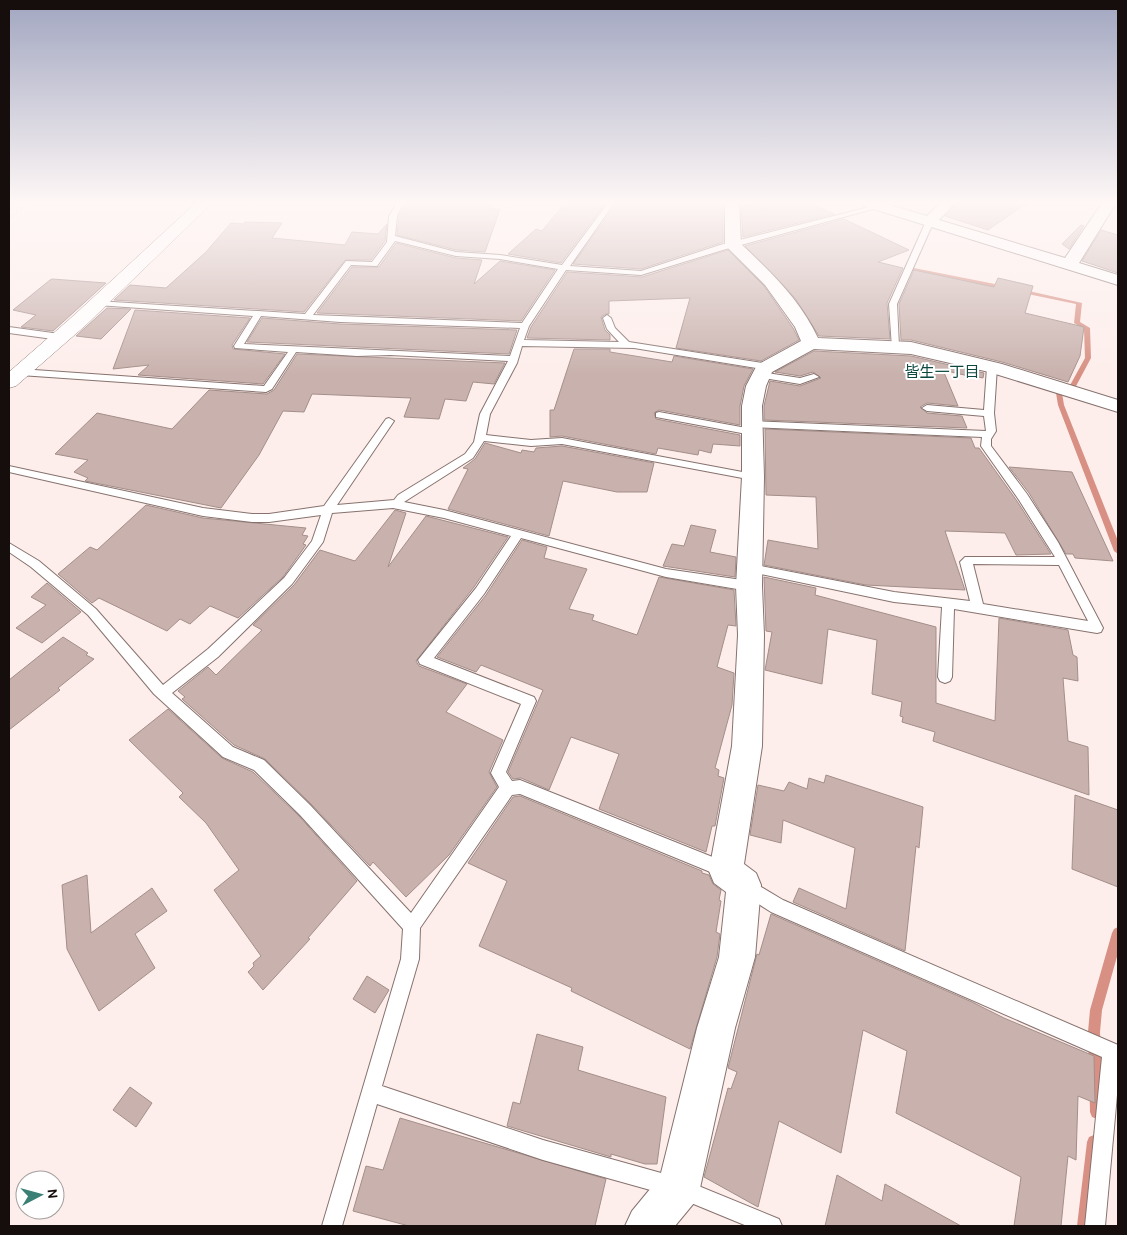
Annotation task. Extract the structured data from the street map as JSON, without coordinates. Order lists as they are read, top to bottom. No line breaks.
{"districts":["皆生一丁目"],"north":"right"}
